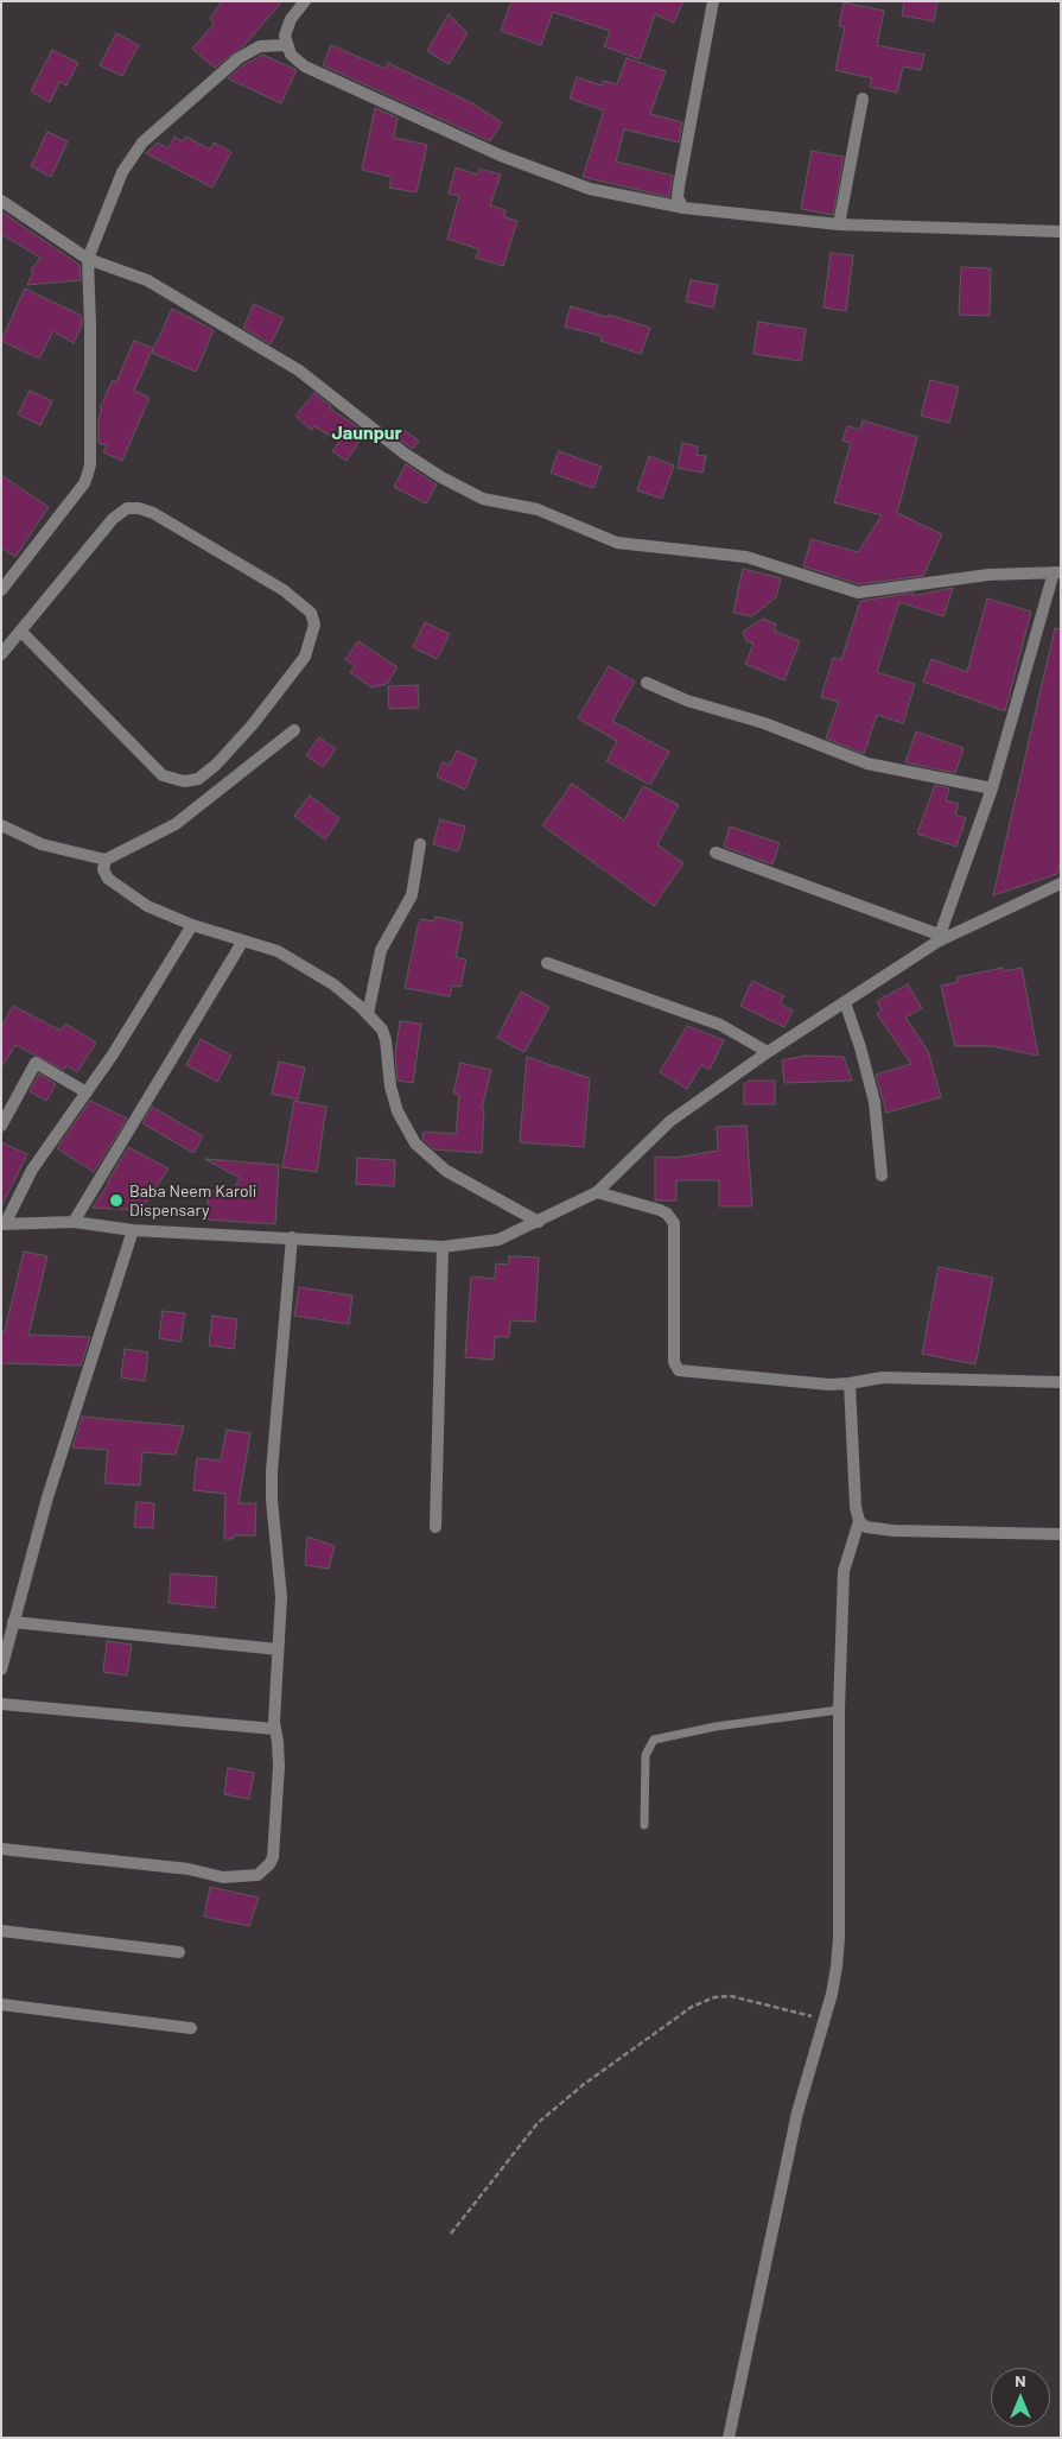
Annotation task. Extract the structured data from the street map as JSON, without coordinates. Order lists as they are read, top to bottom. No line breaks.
{"districts":["Jaunpur"],"places":["Baba Neem Karoli Dispensary"],"north":"top"}
